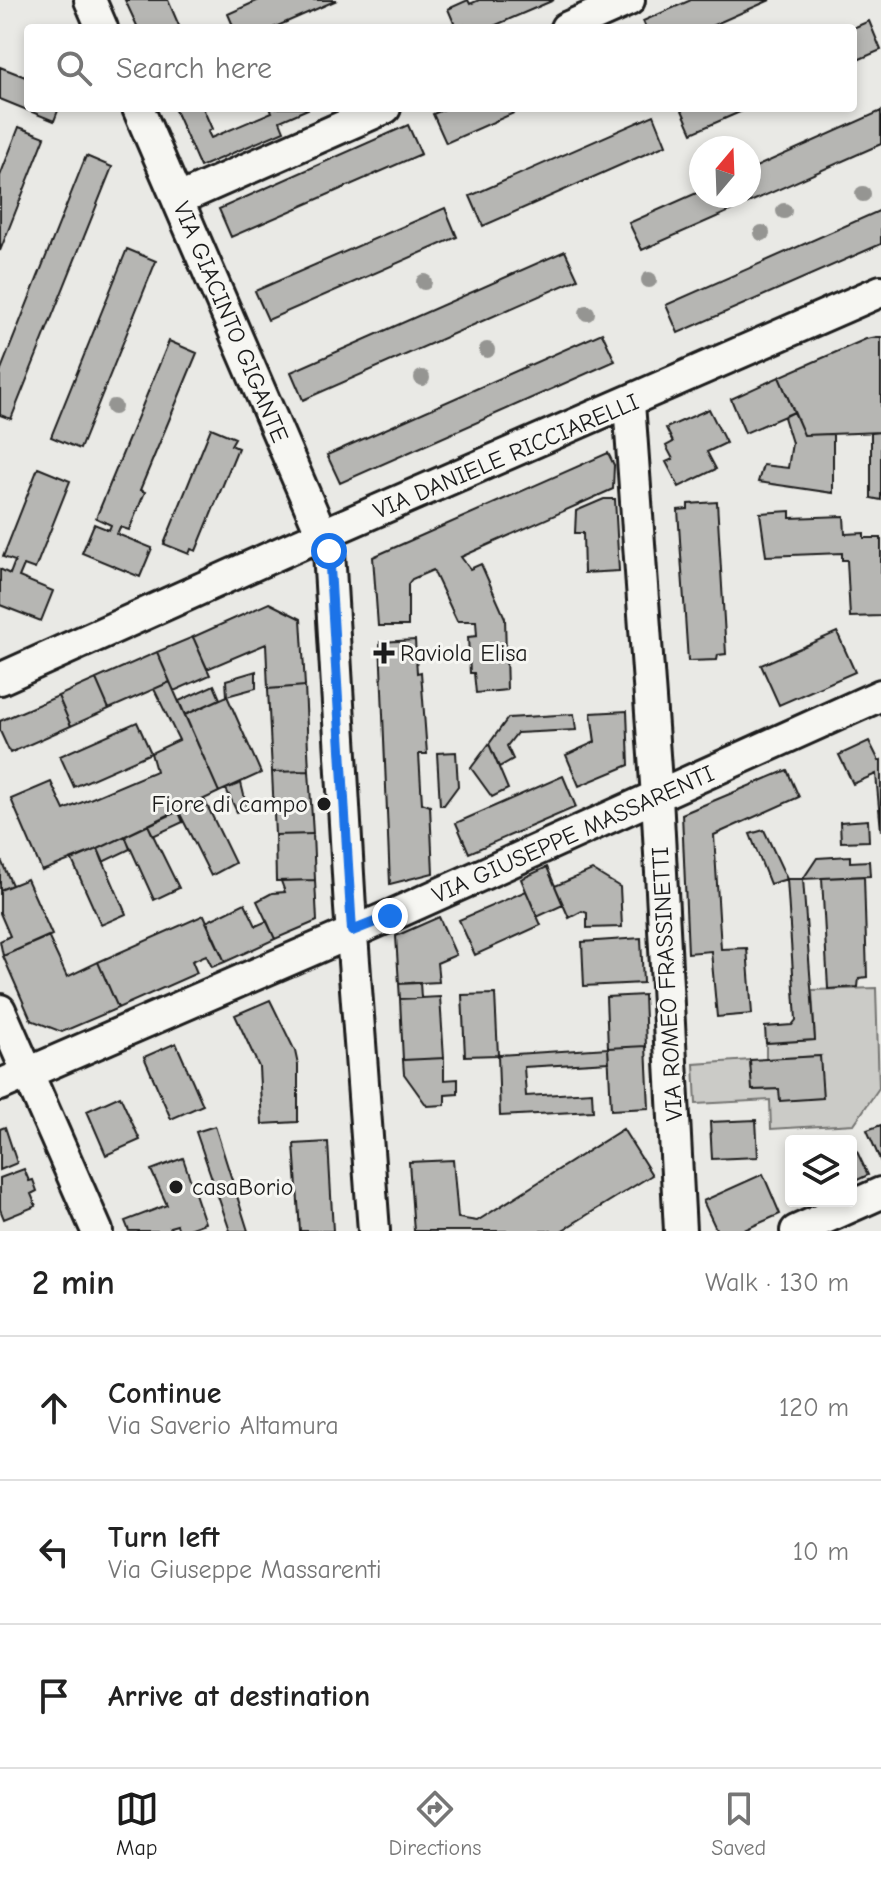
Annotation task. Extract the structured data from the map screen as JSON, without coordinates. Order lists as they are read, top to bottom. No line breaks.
{"streets":{"street":["VIA GIACINTO GIGANTE","VIA DANIELE RICCIARELLI","VIA GIUSEPPE MASSARENTI","VIA ROMEO FRASSINETTI"]},"crossings":[["VIA GIACINTO GIGANTE","VIA DANIELE RICCIARELLI"],["VIA GIACINTO GIGANTE","VIA GIUSEPPE MASSARENTI"],["VIA DANIELE RICCIARELLI","VIA ROMEO FRASSINETTI"],["VIA GIUSEPPE MASSARENTI","VIA ROMEO FRASSINETTI"]],"places":{"health":["Raviola Elisa"],"other":["Fiore di campo","casaBorio"]},"north":"top","page":{"search":"Search here","heading":["2 min","Walk · 130 m"],"list":[["Continue","Via Saverio Altamura","120 m"],["Turn left","Via Giuseppe Massarenti","10 m"],"Arrive at destination"],"nav":["Map","Directions","Saved"]}}
